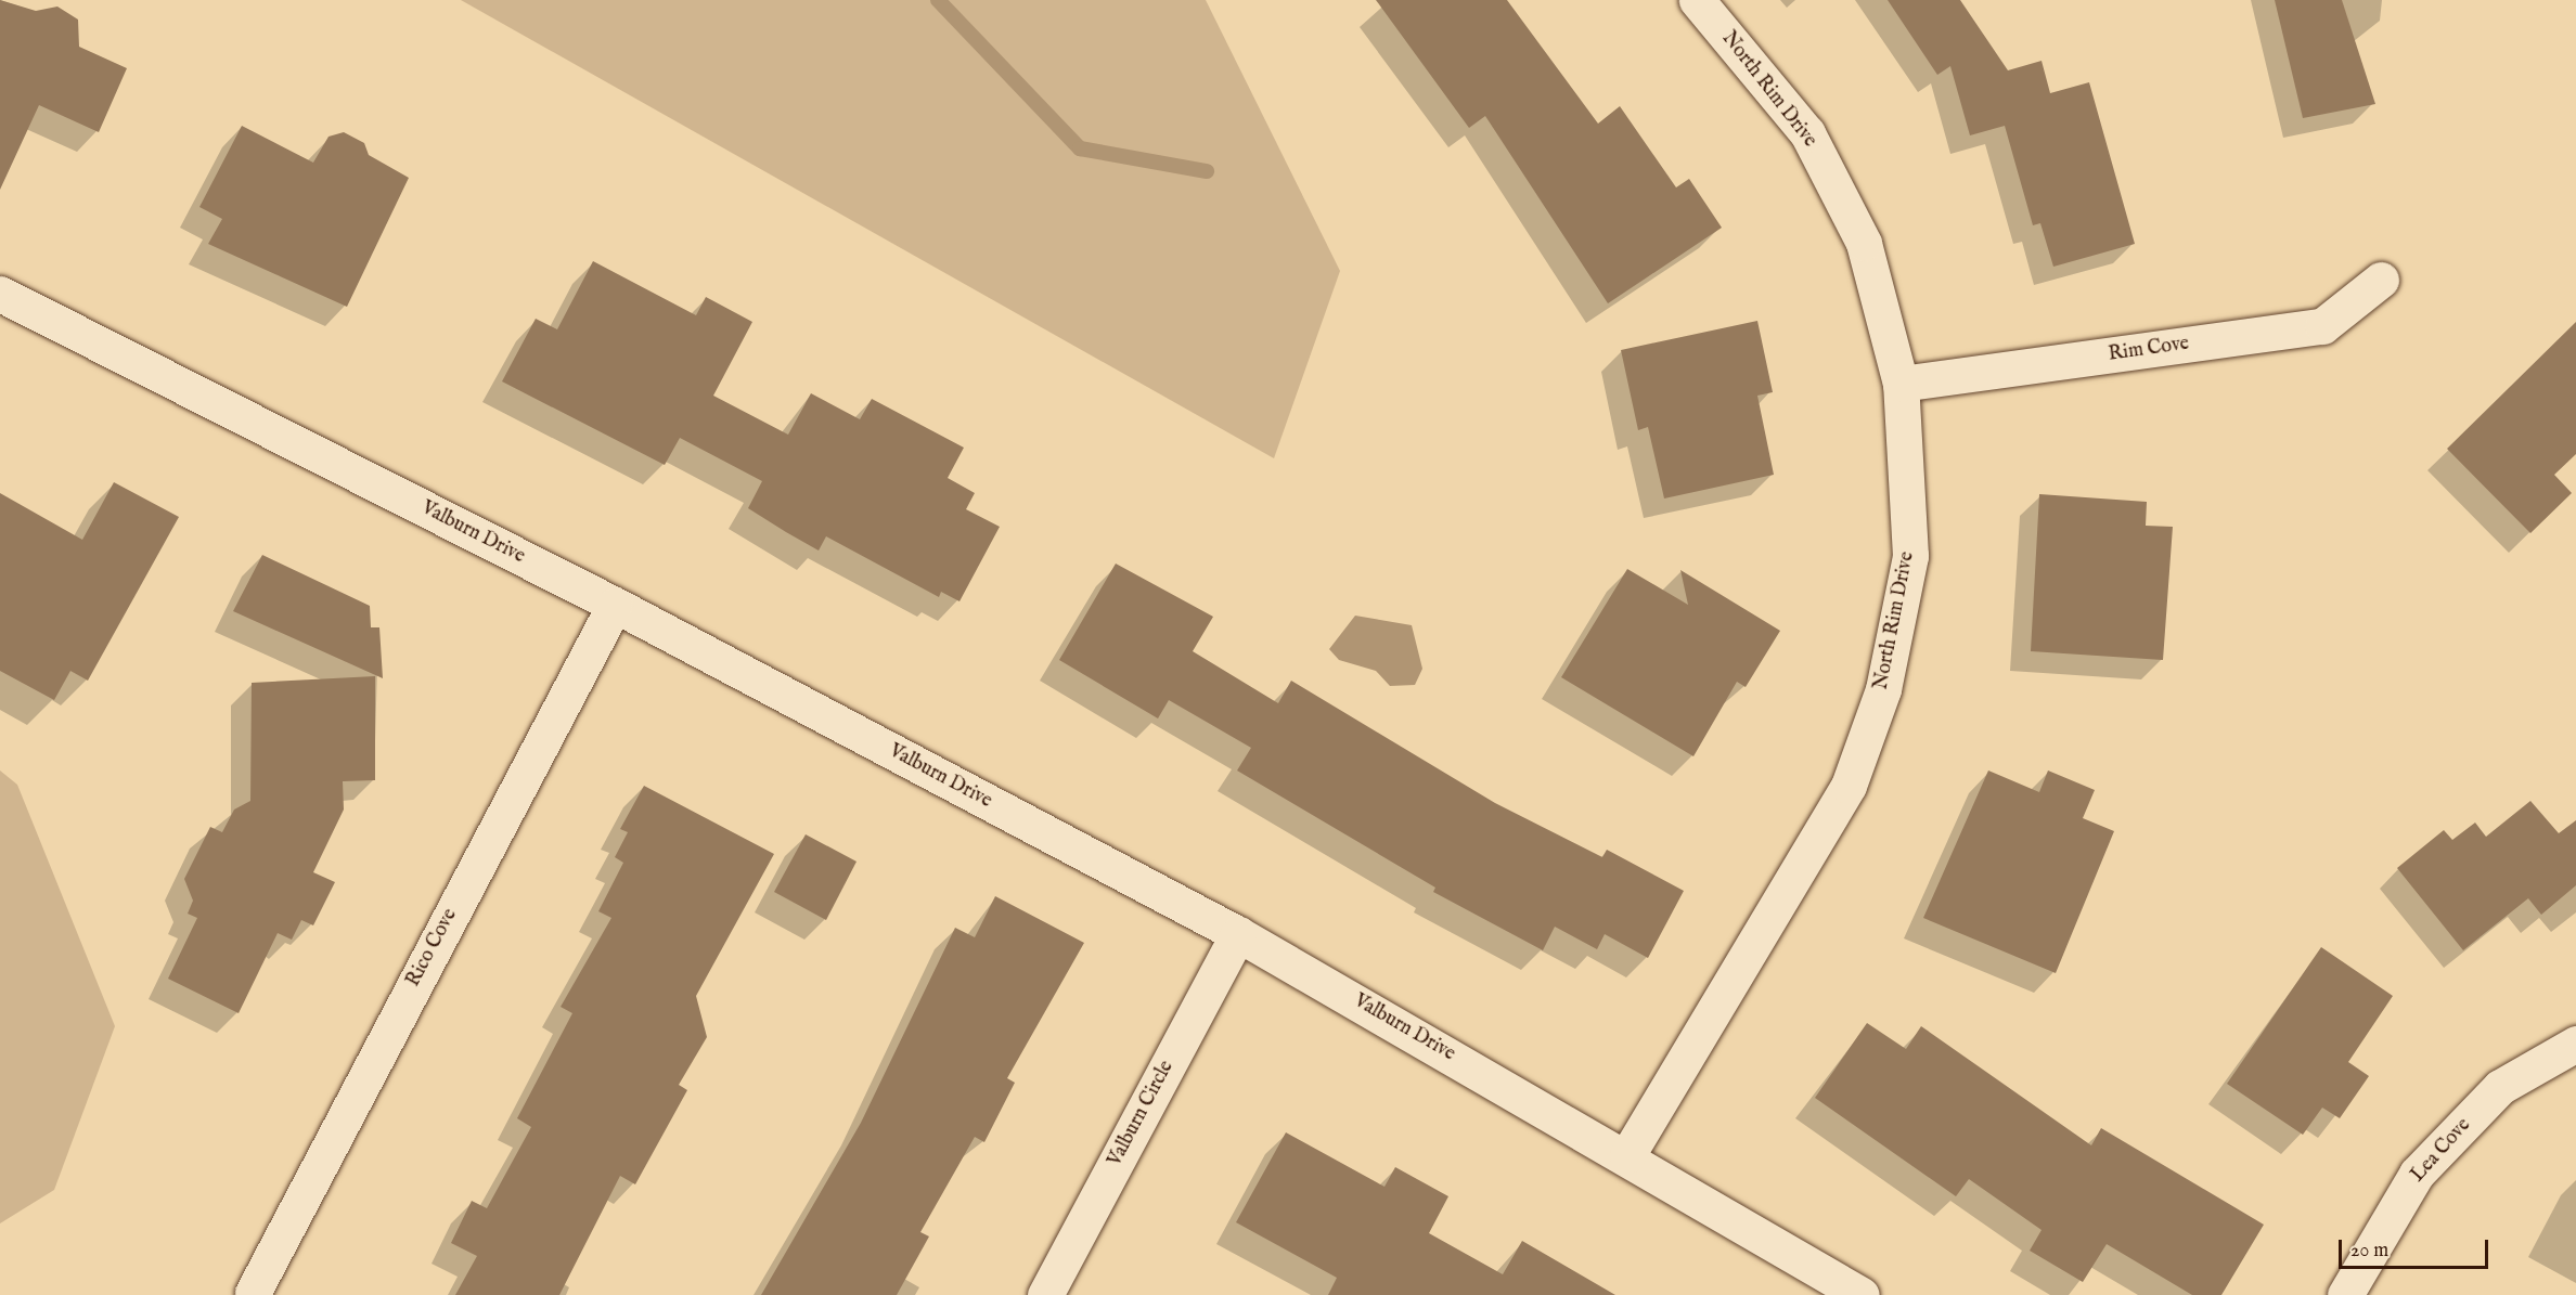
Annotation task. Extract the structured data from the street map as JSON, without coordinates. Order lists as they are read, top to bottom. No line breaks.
{"streets":{"street":["North Rim Drive","Rim Cove","Valburn Drive","Rico Cove","Valburn Circle","Lea Cove"]},"crossings":[["North Rim Drive","Rim Cove"],["North Rim Drive","Valburn Drive"],["Valburn Drive","Rico Cove"],["Valburn Drive","Valburn Circle"]],"scale_bar":"20 m"}
